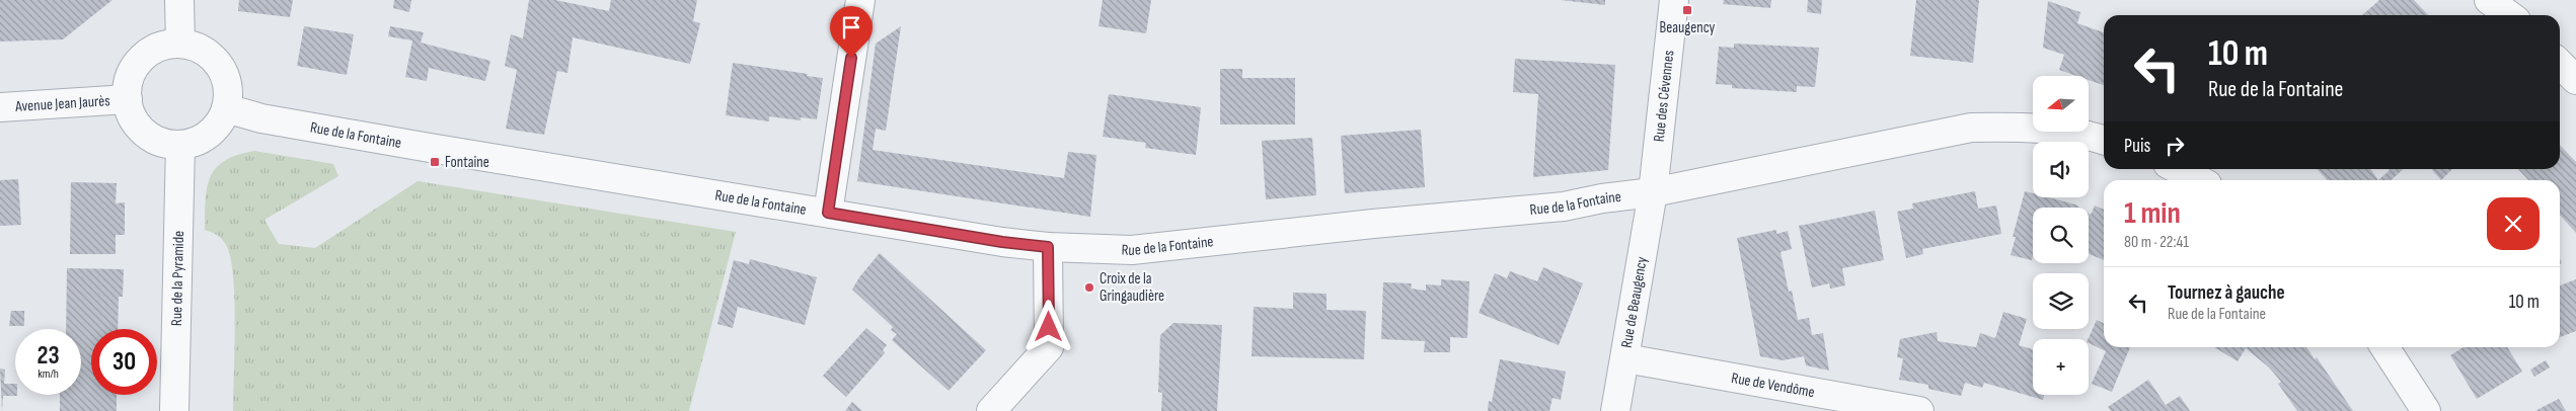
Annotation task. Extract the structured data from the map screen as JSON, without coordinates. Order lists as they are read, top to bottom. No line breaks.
{"streets":{"street":["Rue des Cévennes","Avenue Jean Jaurès","Rue de la Fontaine","Rue de la Pyramide","Rue de Beaugency","Rue de Vendôme"]},"crossings":[["Rue des Cévennes","Rue de la Fontaine"],["Rue des Cévennes","Rue de Beaugency"],["Avenue Jean Jaurès","Rue de la Fontaine"],["Avenue Jean Jaurès","Rue de la Pyramide"],["Rue de la Fontaine","Rue de la Pyramide"],["Rue de la Fontaine","Rue de Beaugency"],["Rue de Beaugency","Rue de Vendôme"]],"places":{"transit":["Beaugency","Fontaine"],"other":["Croix de la Gringaudière"]},"north":"left","page":{"turn":["10 m","Rue de la Fontaine"],"map_buttons":"+","then":"Puis","heading":["1 min","80 m · 22:41"],"list":[{"name":"Tournez à gauche","note":"Rue de la Fontaine","value":"10 m"}],"speed":"23 km/h","limit":"30"}}
